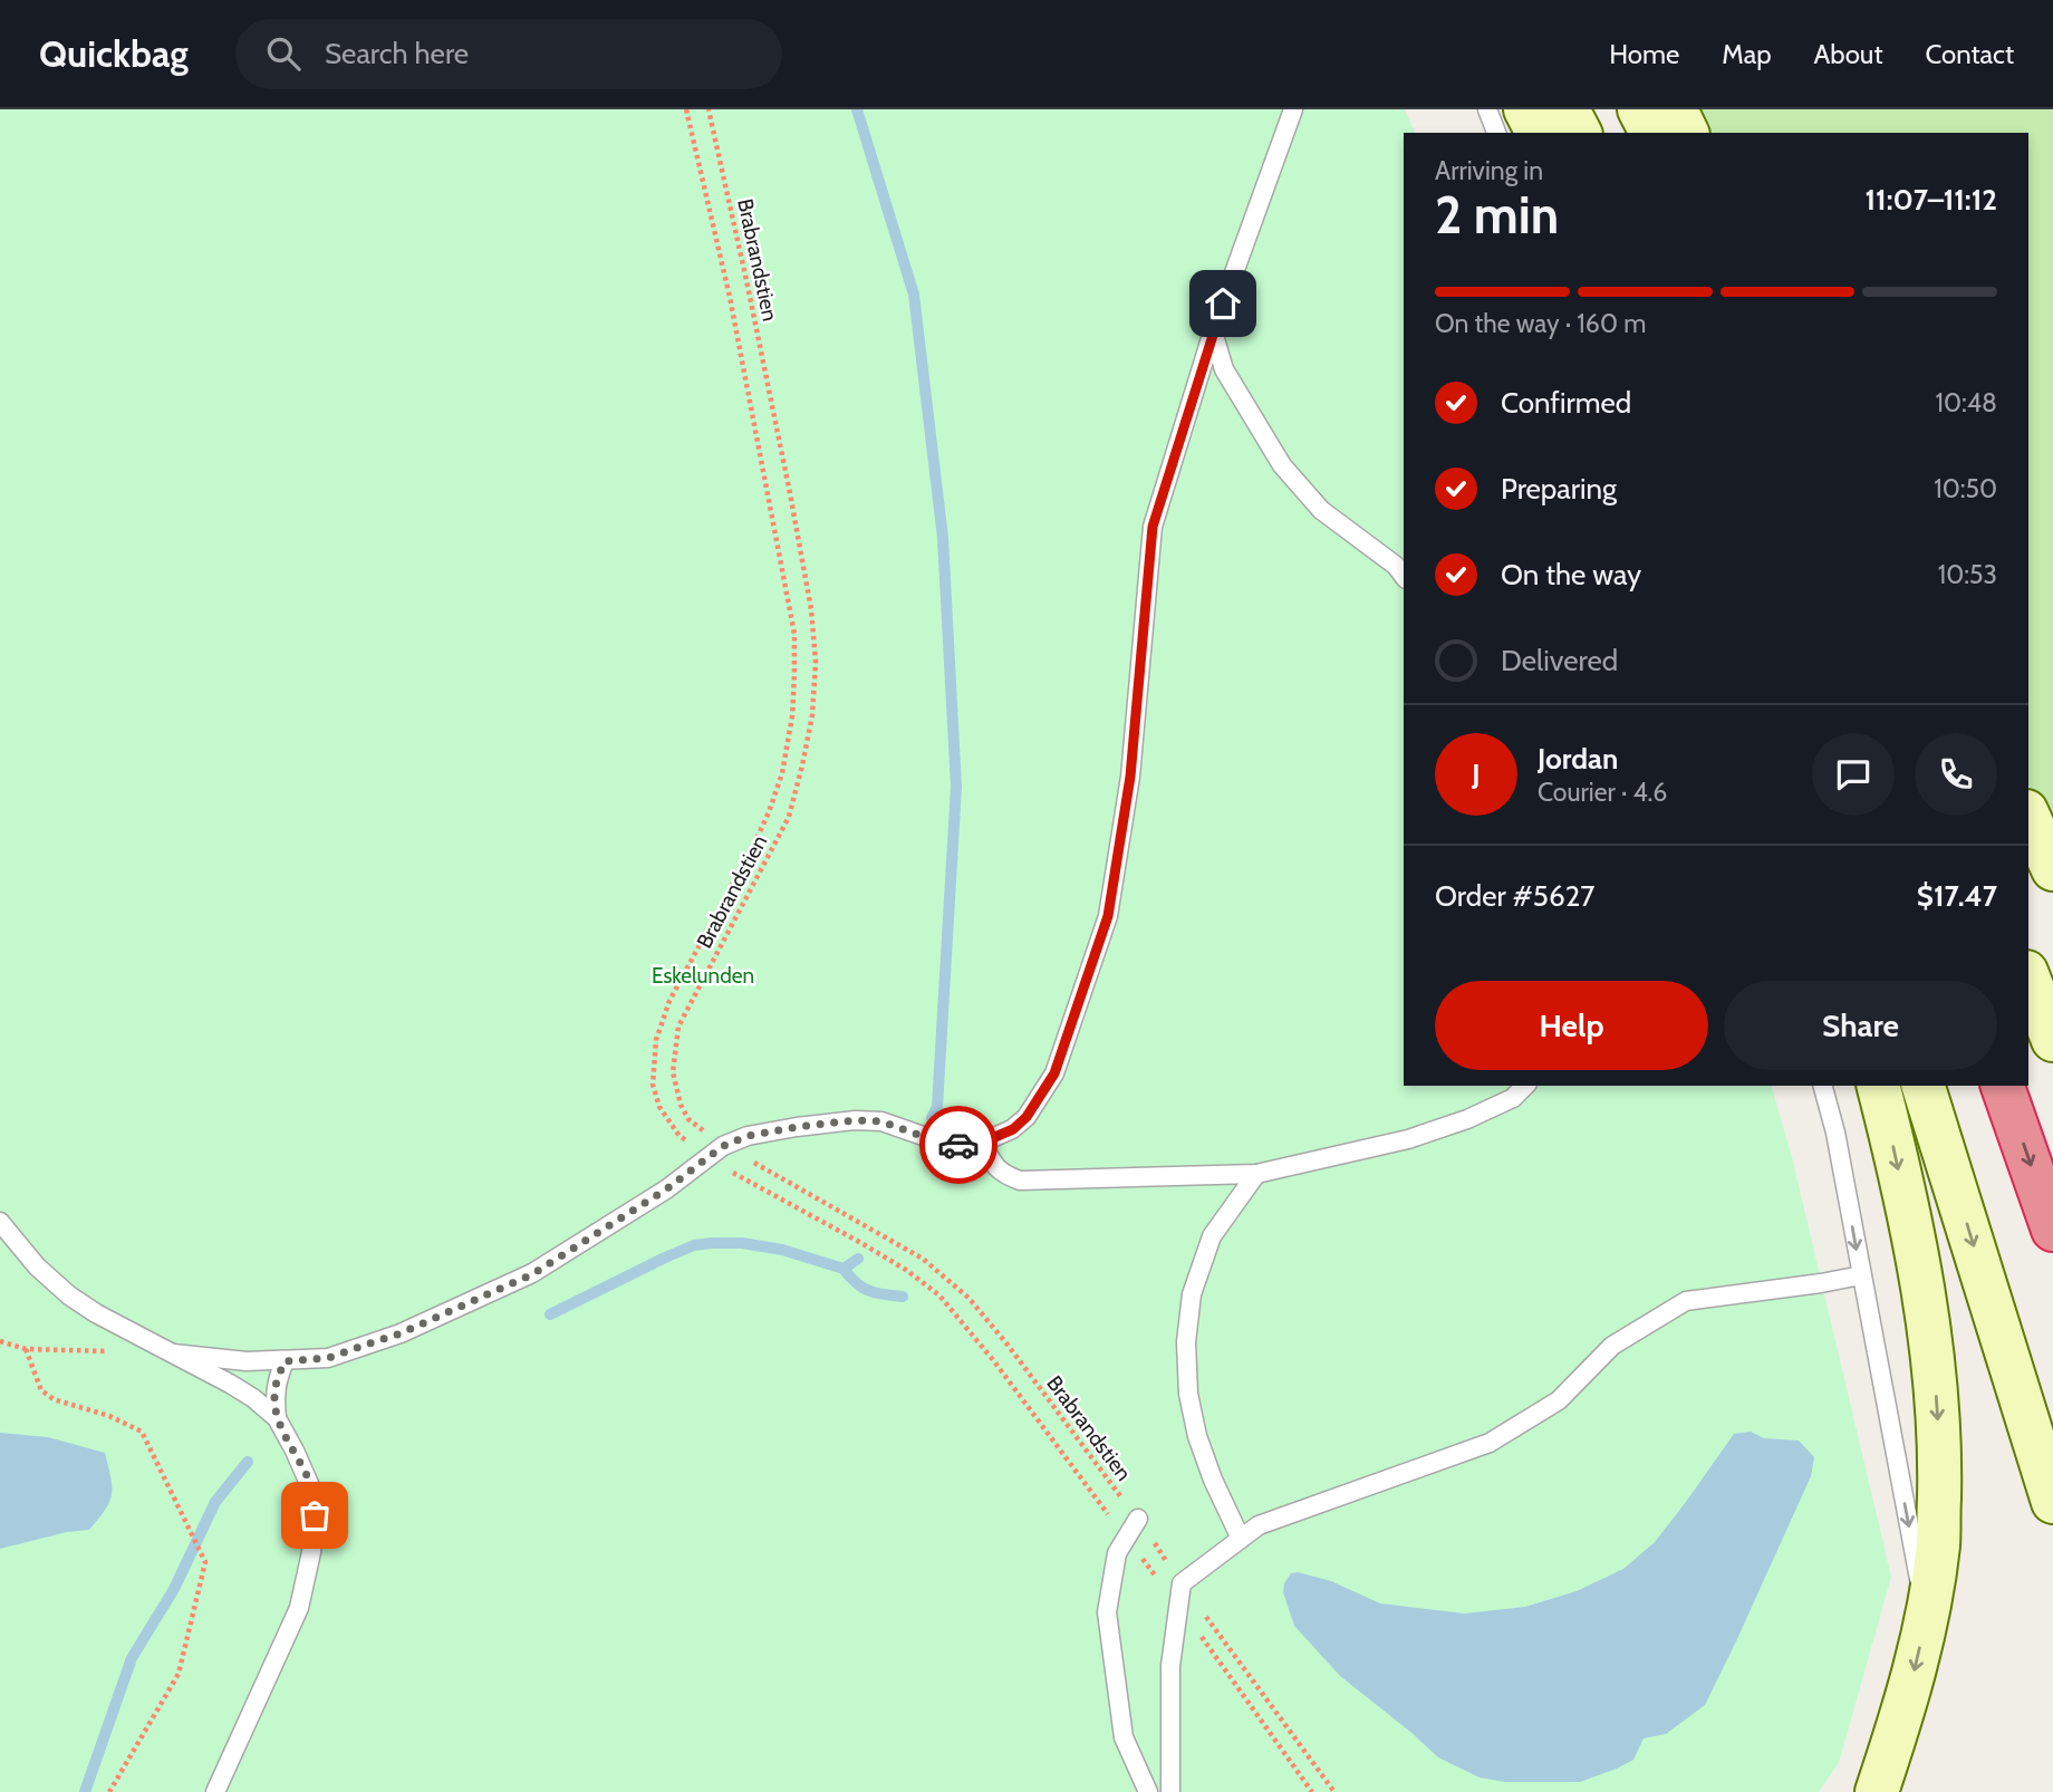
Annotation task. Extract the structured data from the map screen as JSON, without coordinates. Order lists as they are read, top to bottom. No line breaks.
{"streets":{"path":["Brabrandstien"]},"parks":["Eskelunden"],"page":{"header":"Quickbag","search":"Search here","nav":["Home","Map","About","Contact"],"heading":["2 min","Arriving in","11:07–11:12"],"panel":["Jordan","Courier · 4.6","Order #5627","$17.47"],"bar":"On the way · 160 m","list":[["Confirmed","10:48"],["Preparing","10:50"],["On the way","10:53"],"Delivered"],"round":"J","buttons":["Help","Share"]}}
